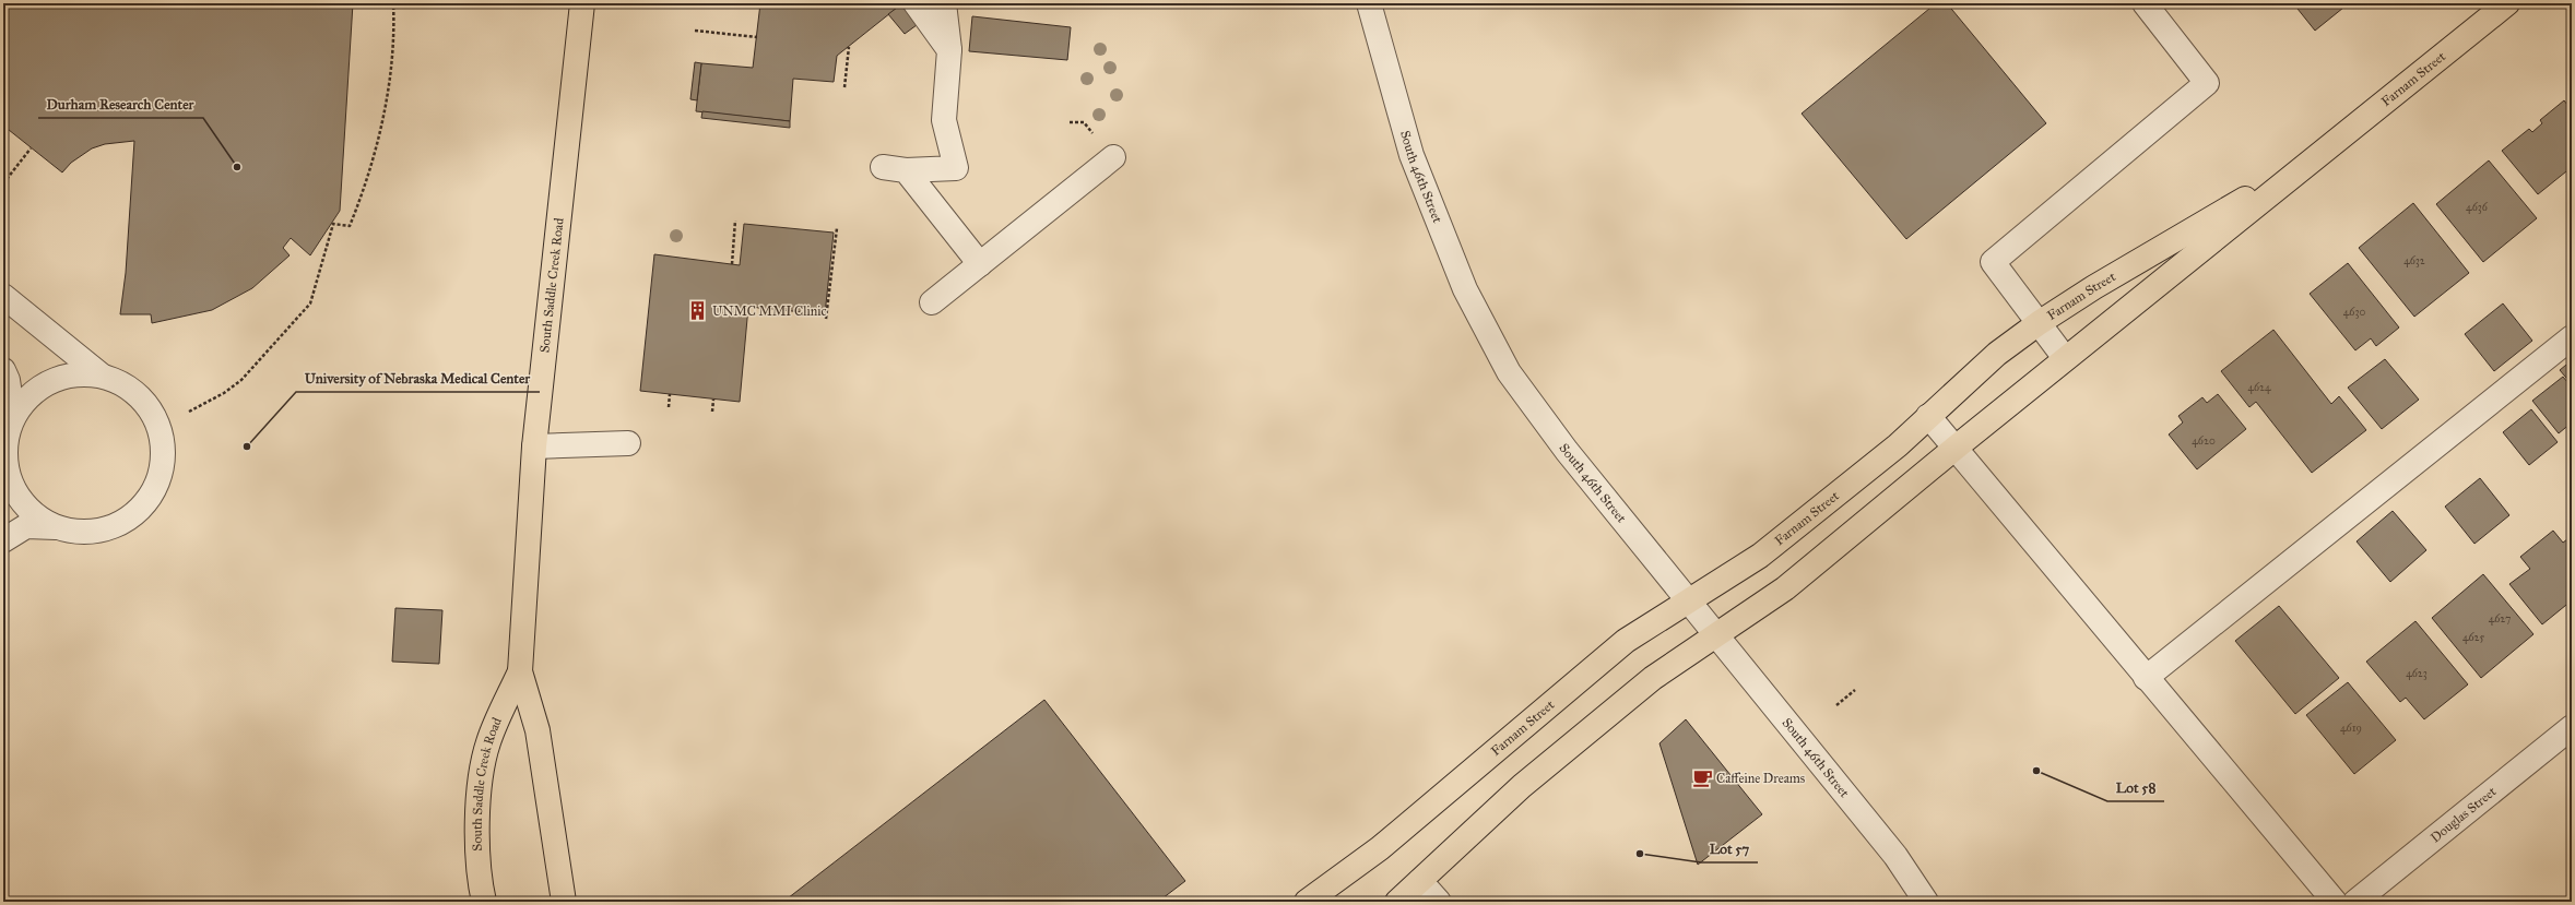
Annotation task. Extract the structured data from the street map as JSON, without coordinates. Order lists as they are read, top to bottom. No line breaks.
{"streets":{"main road":["Farnam Street","South Saddle Creek Road"],"street":["South 46th Street","Douglas Street"]},"crossings":[["Farnam Street","South 46th Street"]],"places":{"other":["Durham Research Center","University of Nebraska Medical Center","Lot 58","Lot 57"],"building":["UNMC MMI Clinic"],"cafe":["Caffeine Dreams"]},"house_numbers":["4636","4632","4630","4624","4620","4627","4625","4623","4619"]}
